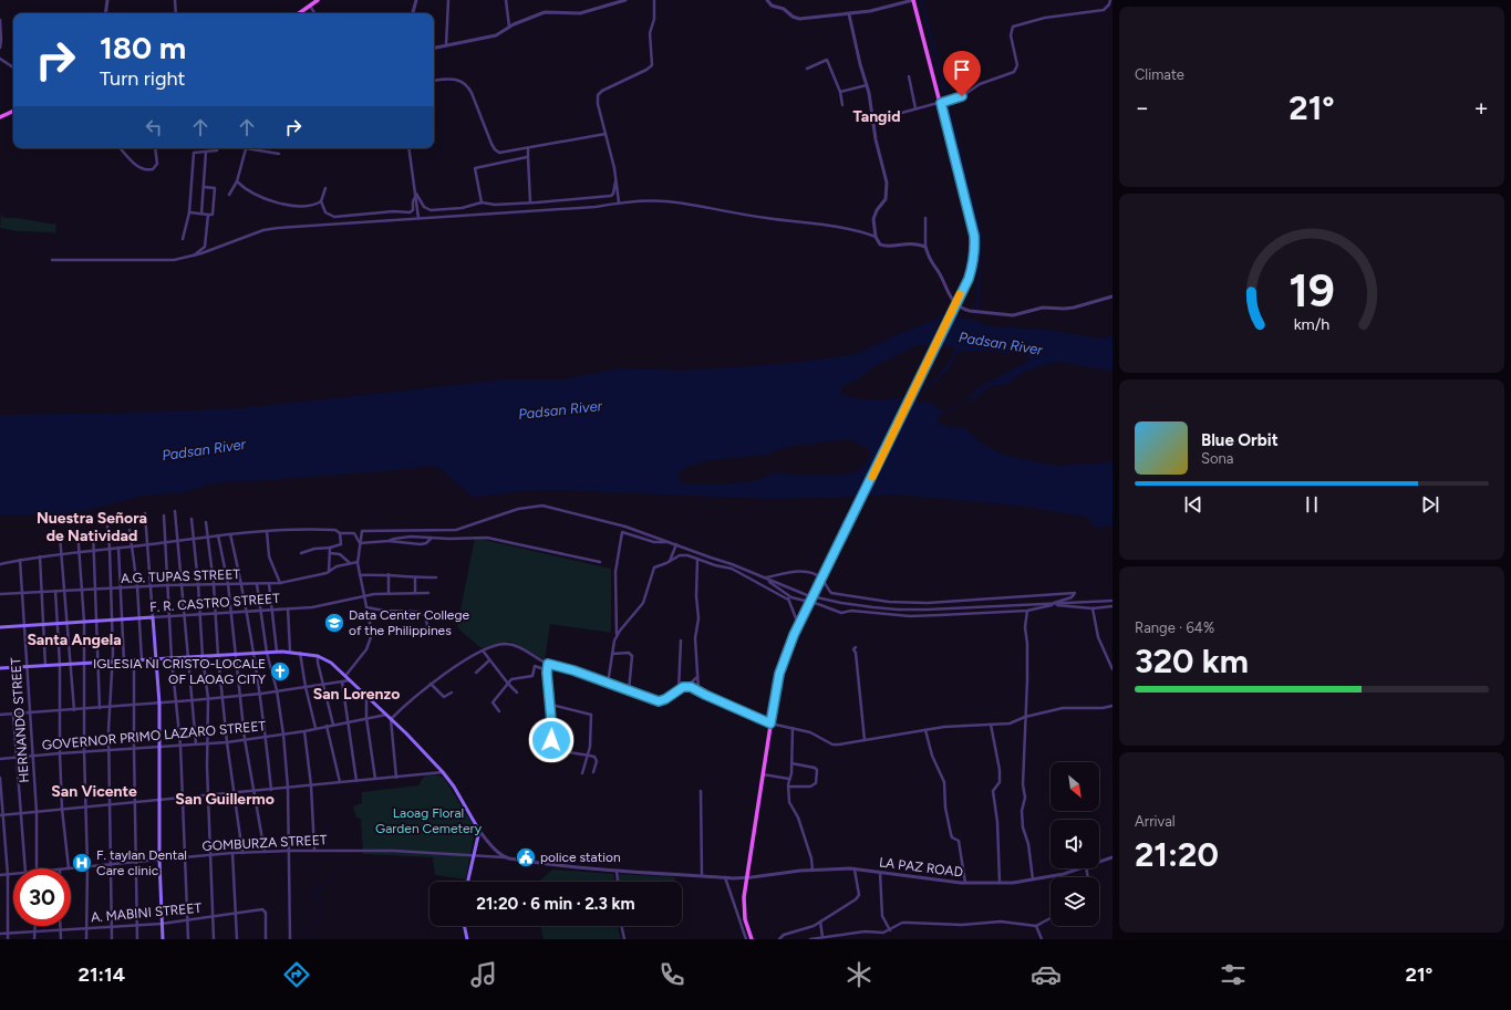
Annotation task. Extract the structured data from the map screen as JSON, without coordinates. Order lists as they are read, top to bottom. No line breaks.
{"streets":{"main road":["F. R. CASTRO STREET"],"street":["A.G. TUPAS STREET","HERNANDO STREET","GOVERNOR PRIMO LAZARO STREET","GOMBURZA STREET","LA PAZ ROAD","A. MABINI STREET"]},"crossings":[["A.G. TUPAS STREET","HERNANDO STREET"],["F. R. CASTRO STREET","HERNANDO STREET"],["HERNANDO STREET","GOVERNOR PRIMO LAZARO STREET"],["GOMBURZA STREET","LA PAZ ROAD"]],"districts":["Tangid","Nuestra Señora de Natividad","Santa Angela","San Lorenzo","San Vicente","San Guillermo"],"water":["Padsan River"],"parks":["Laoag Floral Garden Cemetery"],"places":{"school or university":["Data Center College of the Philippines"],"church":["IGLESIA NI CRISTO-LOCALE OF LAOAG CITY"],"public building":["police station"],"hospital":["F. taylan Dental Care clinic"]},"north":"bottom right","page":{"tile":["Climate",["Range · 64%","320 km"],["Arrival","21:20"]],"turn":["180 m","Turn right"],"heat":["−","21°","+"],"song":["Blue Orbit","Sona"],"limit":"30","trip":"21:20 · 6 min · 2.3 km","tabs":["21:14","21°"],"gauge":["19","km/h"]}}
